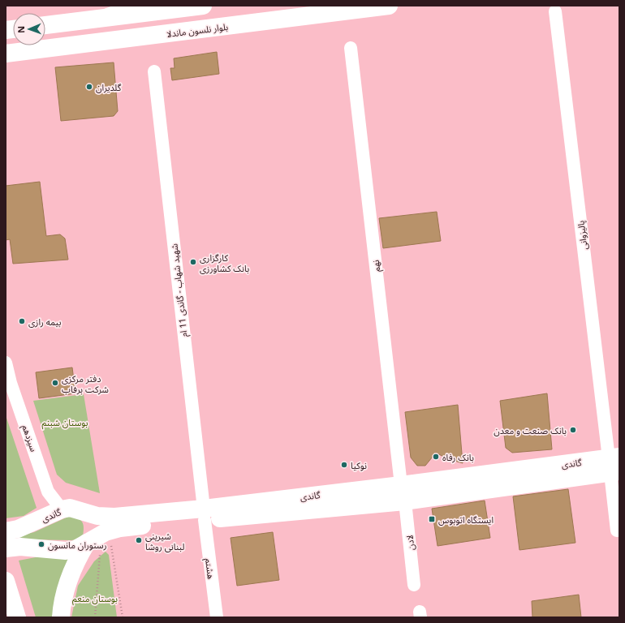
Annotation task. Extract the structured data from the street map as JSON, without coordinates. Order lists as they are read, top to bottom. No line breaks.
{"streets":{"main road":["بلوار نلسون ماندلا","گاندی"],"street":["پالیزوانی","نهم","شهید شهاب - گاندی 11 ام","سیزدهم","لادن","هشتم"]},"crossings":[["پالیزوانی","گاندی"],["نهم","گاندی"],["نهم","لادن"],["شهید شهاب - گاندی 11 ام","گاندی"],["شهید شهاب - گاندی 11 ام","هشتم"],["سیزدهم","گاندی"],["گاندی","لادن"],["گاندی","هشتم"]],"parks":["بوستان شبنم","بوستان منعم"],"places":{"other":["گلدیران","کارگزاری بانک کشاورزی","بیمه رازی","دفتر مرکزی شرکت برفاب","بانک صنعت و معدن","بانک رفاه","نوکیا","شیرینی لبنانی روشا","رستوران مانسون"],"transit":["ایستگاه اتوبوس"]},"north":"left"}
